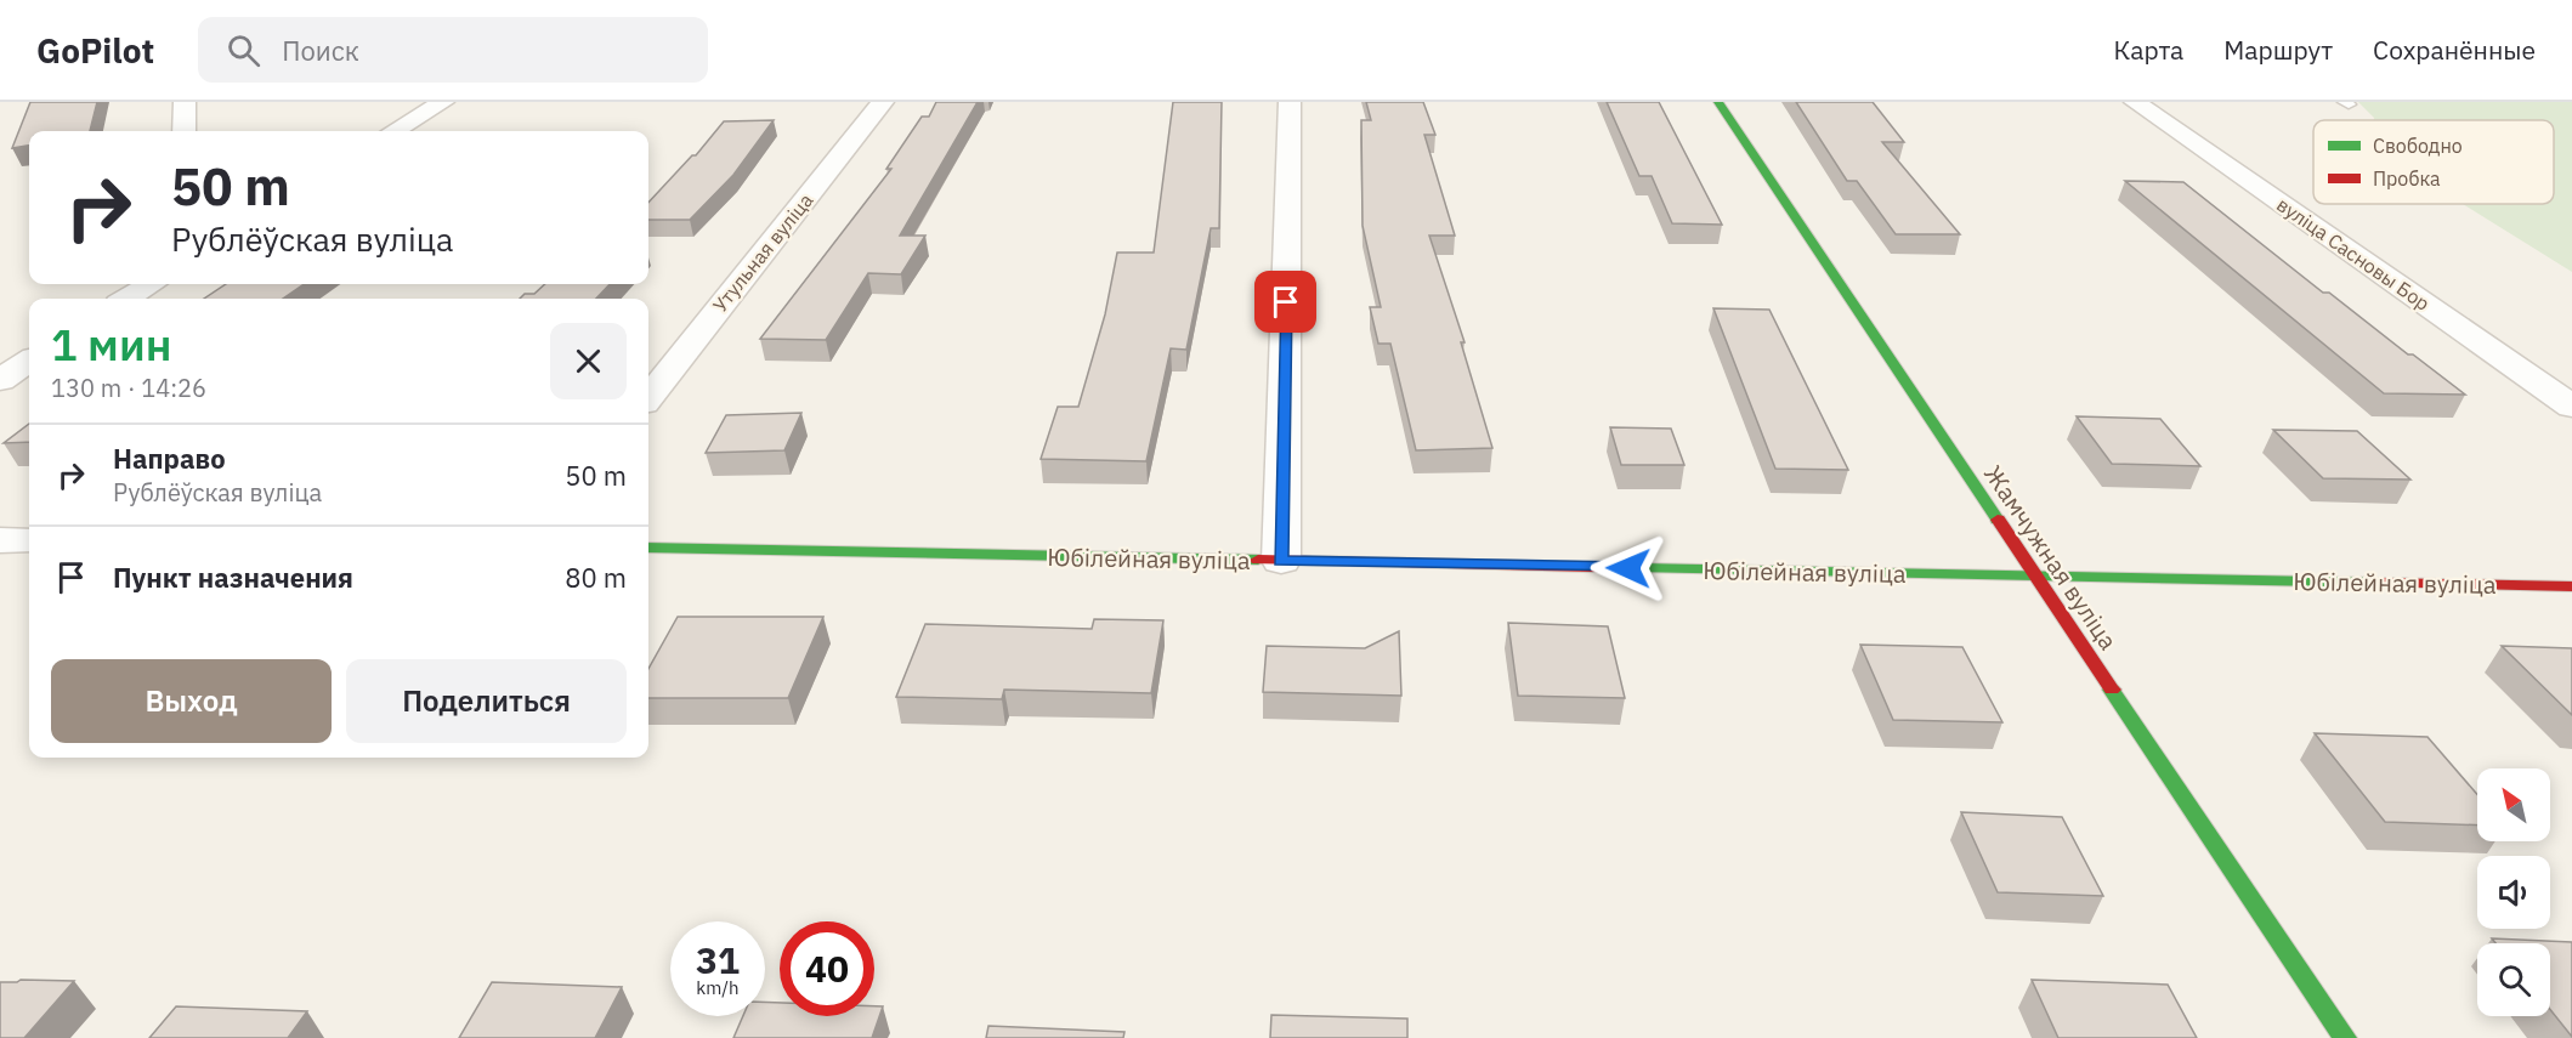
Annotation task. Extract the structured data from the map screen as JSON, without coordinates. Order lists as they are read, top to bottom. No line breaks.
{"streets":{"street":["Утульная вуліца","вуліца Сасновы Бор","Жамчужная вуліца","Юбілейная вуліца"]},"crossings":[["Жамчужная вуліца","Юбілейная вуліца"]],"legend":["Свободно","Пробка"],"north":"top left","page":{"header":"GoPilot","search":"Поиск","nav":["Карта","Маршрут","Сохранённые"],"turn":["50 m","Рублёўская вуліца"],"heading":["1 мин","130 m · 14:26"],"list":[{"name":"Направо","note":"Рублёўская вуліца","value":"50 m"},{"name":"Пункт назначения","value":"80 m"}],"buttons":["Выход","Поделиться"],"speed":"31 km/h","limit":"40"}}
